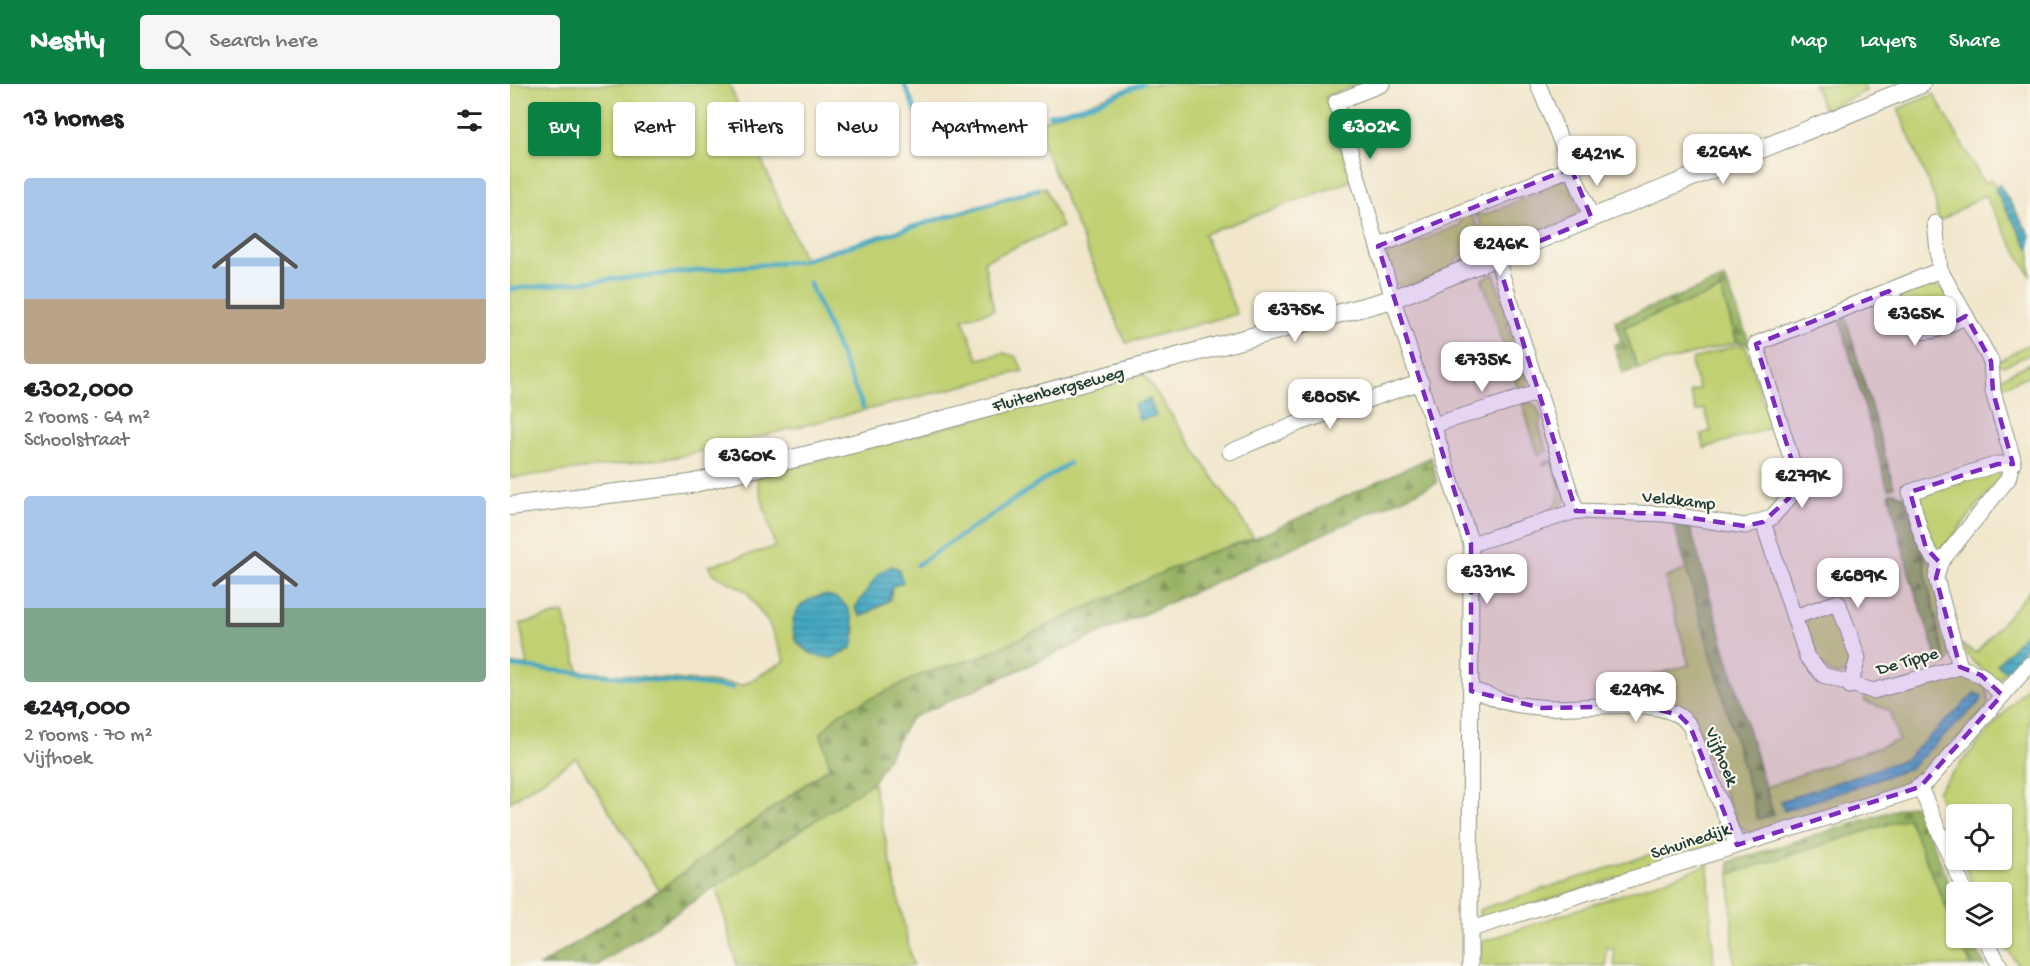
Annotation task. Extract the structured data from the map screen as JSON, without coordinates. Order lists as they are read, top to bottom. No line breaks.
{"streets":{"street":["Fluitenbergseweg","Veldkamp","De Tippe","Vijfhoek","Schuinedijk"]},"crossings":[["Veldkamp","De Tippe"],["De Tippe","Schuinedijk"],["Vijfhoek","Schuinedijk"]],"page":{"header":"Nestly","search":"Search here","nav":["Map","Layers","Share"],"heading":"13 homes","chip":["Buy","Rent","Filters","New","Apartment"],"price":["€302K","€264K","€421K","€246K","€375K","€365K","€735K","€805K","€360K","€279K","€331K","€689K","€249K"],"list":[{"name":"€302,000","note":"2 rooms · 64 m² · Schoolstraat"},{"name":"€249,000","note":"2 rooms · 70 m² · Vijfhoek"}]}}
